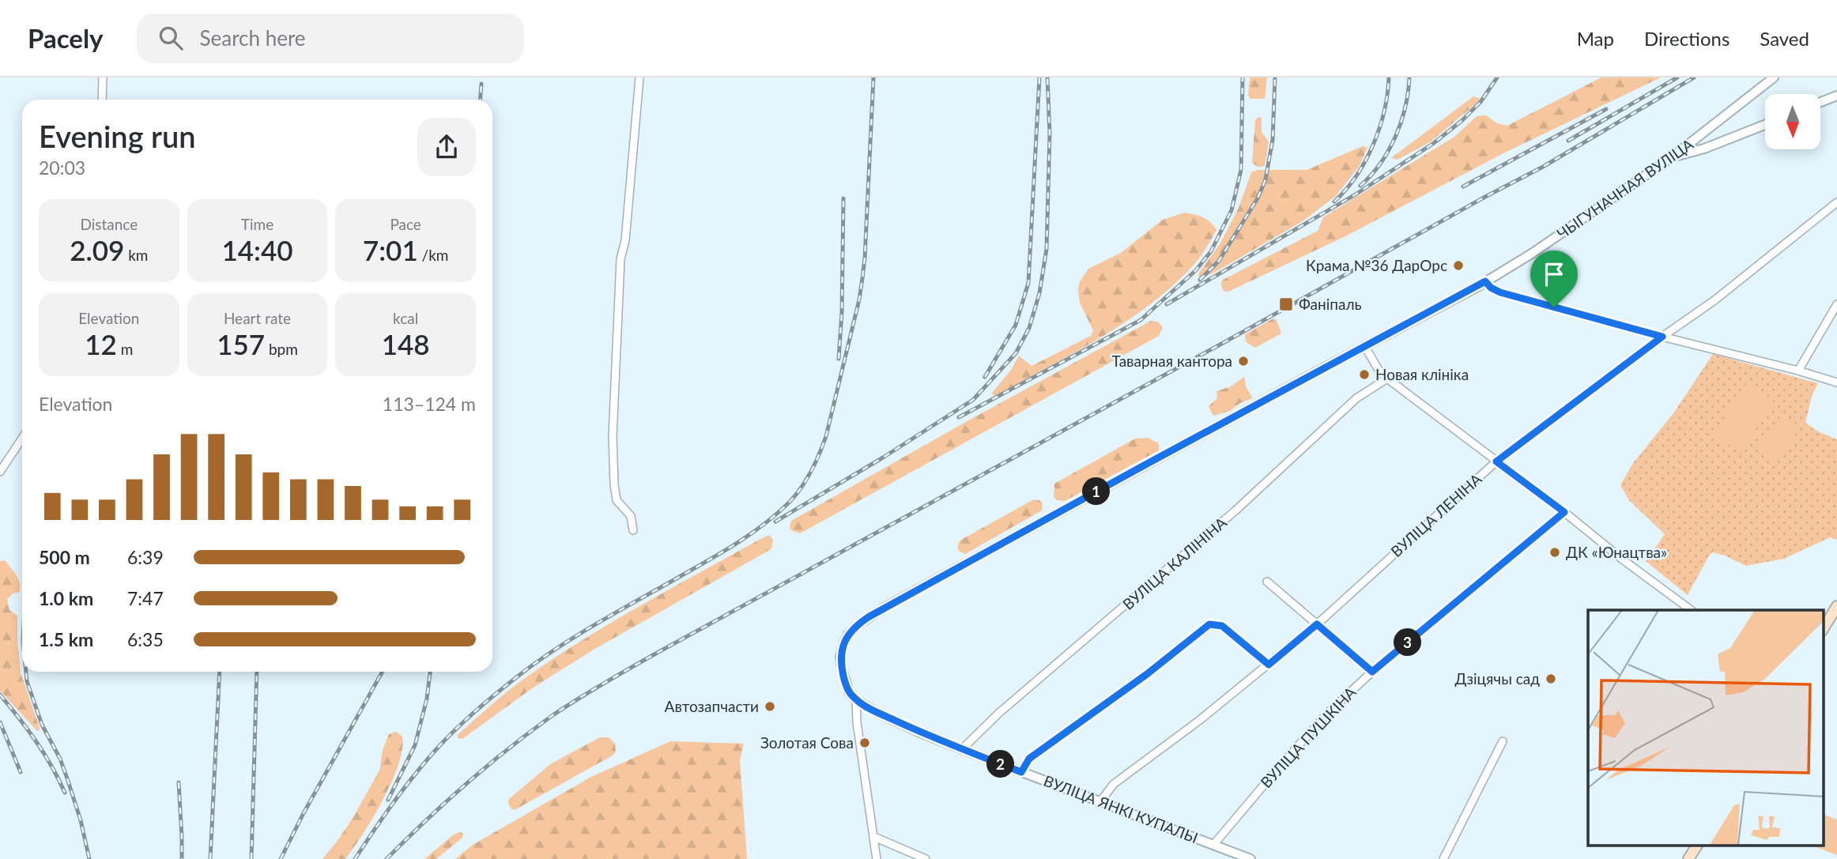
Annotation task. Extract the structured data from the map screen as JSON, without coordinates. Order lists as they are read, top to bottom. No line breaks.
{"streets":{"street":["ЧЫГУНАЧНАЯ ВУЛІЦА","ВУЛІЦА ЛЕНІНА","ВУЛІЦА КАЛІНІНА","ВУЛІЦА ПУШКІНА","ВУЛІЦА ЯНКІ КУПАЛЫ"]},"crossings":[["ЧЫГУНАЧНАЯ ВУЛІЦА","ВУЛІЦА ЯНКІ КУПАЛЫ"],["ВУЛІЦА ЛЕНІНА","ВУЛІЦА ЯНКІ КУПАЛЫ"],["ВУЛІЦА КАЛІНІНА","ВУЛІЦА ЯНКІ КУПАЛЫ"],["ВУЛІЦА ПУШКІНА","ВУЛІЦА ЯНКІ КУПАЛЫ"]],"places":{"other":["Крама №36 ДарОрс","Таварная кантора","Новая клініка","ДК «Юнацтва»","Дзіцячы сад","Автозапчасти","Золотая Сова"],"transit":["Фаніпаль"]},"north":"bottom","page":{"header":"Pacely","search":"Search here","nav":["Map","Directions","Saved"],"heading":["Evening run","20:03"],"stats":[["Distance","2.09 km"],["Time","14:40"],["Pace","7:01 /km"],["Elevation","12 m"],["Heart rate","157 bpm"],["kcal","148"]],"chart":["Elevation","113–124 m"],"pins":["1","3","2"],"list":[{"name":"500 m","note":"6:39"},{"name":"1.0 km","note":"7:47"},{"name":"1.5 km","note":"6:35"}]}}
